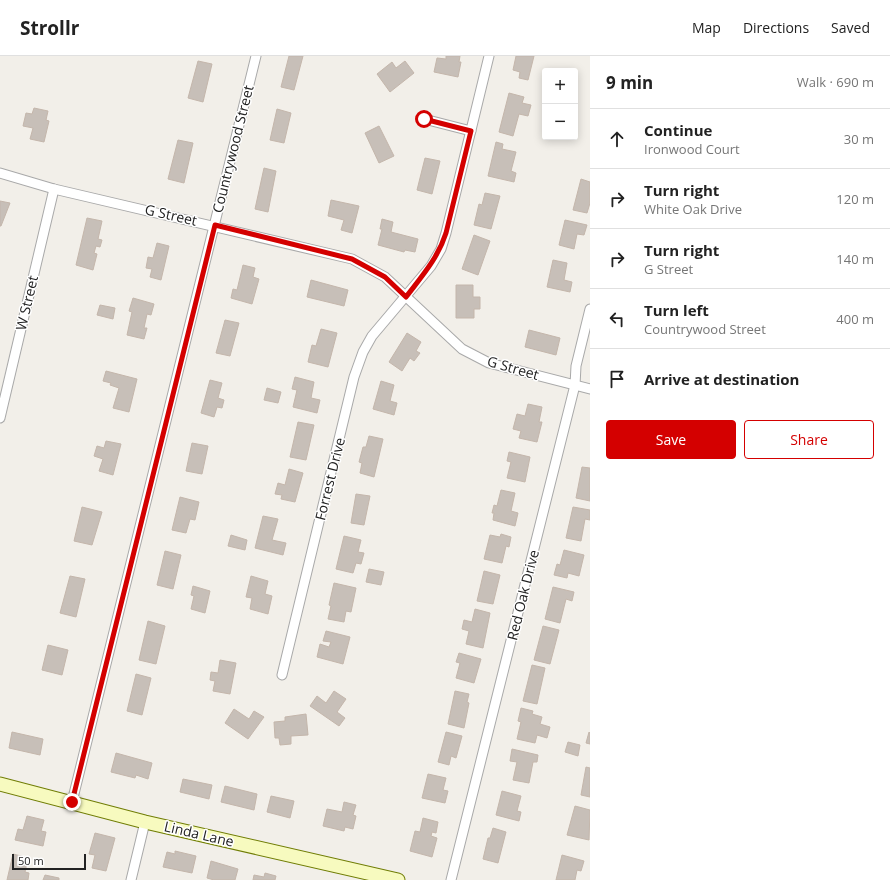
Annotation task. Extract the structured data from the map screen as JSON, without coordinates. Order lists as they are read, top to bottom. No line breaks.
{"streets":{"street":["Countrywood Street","G Street","W Street","Forrest Drive","Red Oak Drive","Linda Lane"]},"crossings":[["Countrywood Street","G Street"],["Countrywood Street","Linda Lane"],["G Street","W Street"],["G Street","Forrest Drive"],["G Street","Red Oak Drive"]],"scale_bar":"50 m","page":{"header":"Strollr","nav":["Map","Directions","Saved"],"heading":["9 min","Walk · 690 m"],"map_buttons":["+","−"],"list":[["Continue","Ironwood Court","30 m"],["Turn right","White Oak Drive","120 m"],["Turn right","G Street","140 m"],["Turn left","Countrywood Street","400 m"],"Arrive at destination"],"buttons":["Save","Share"],"scale":"50 m"}}
